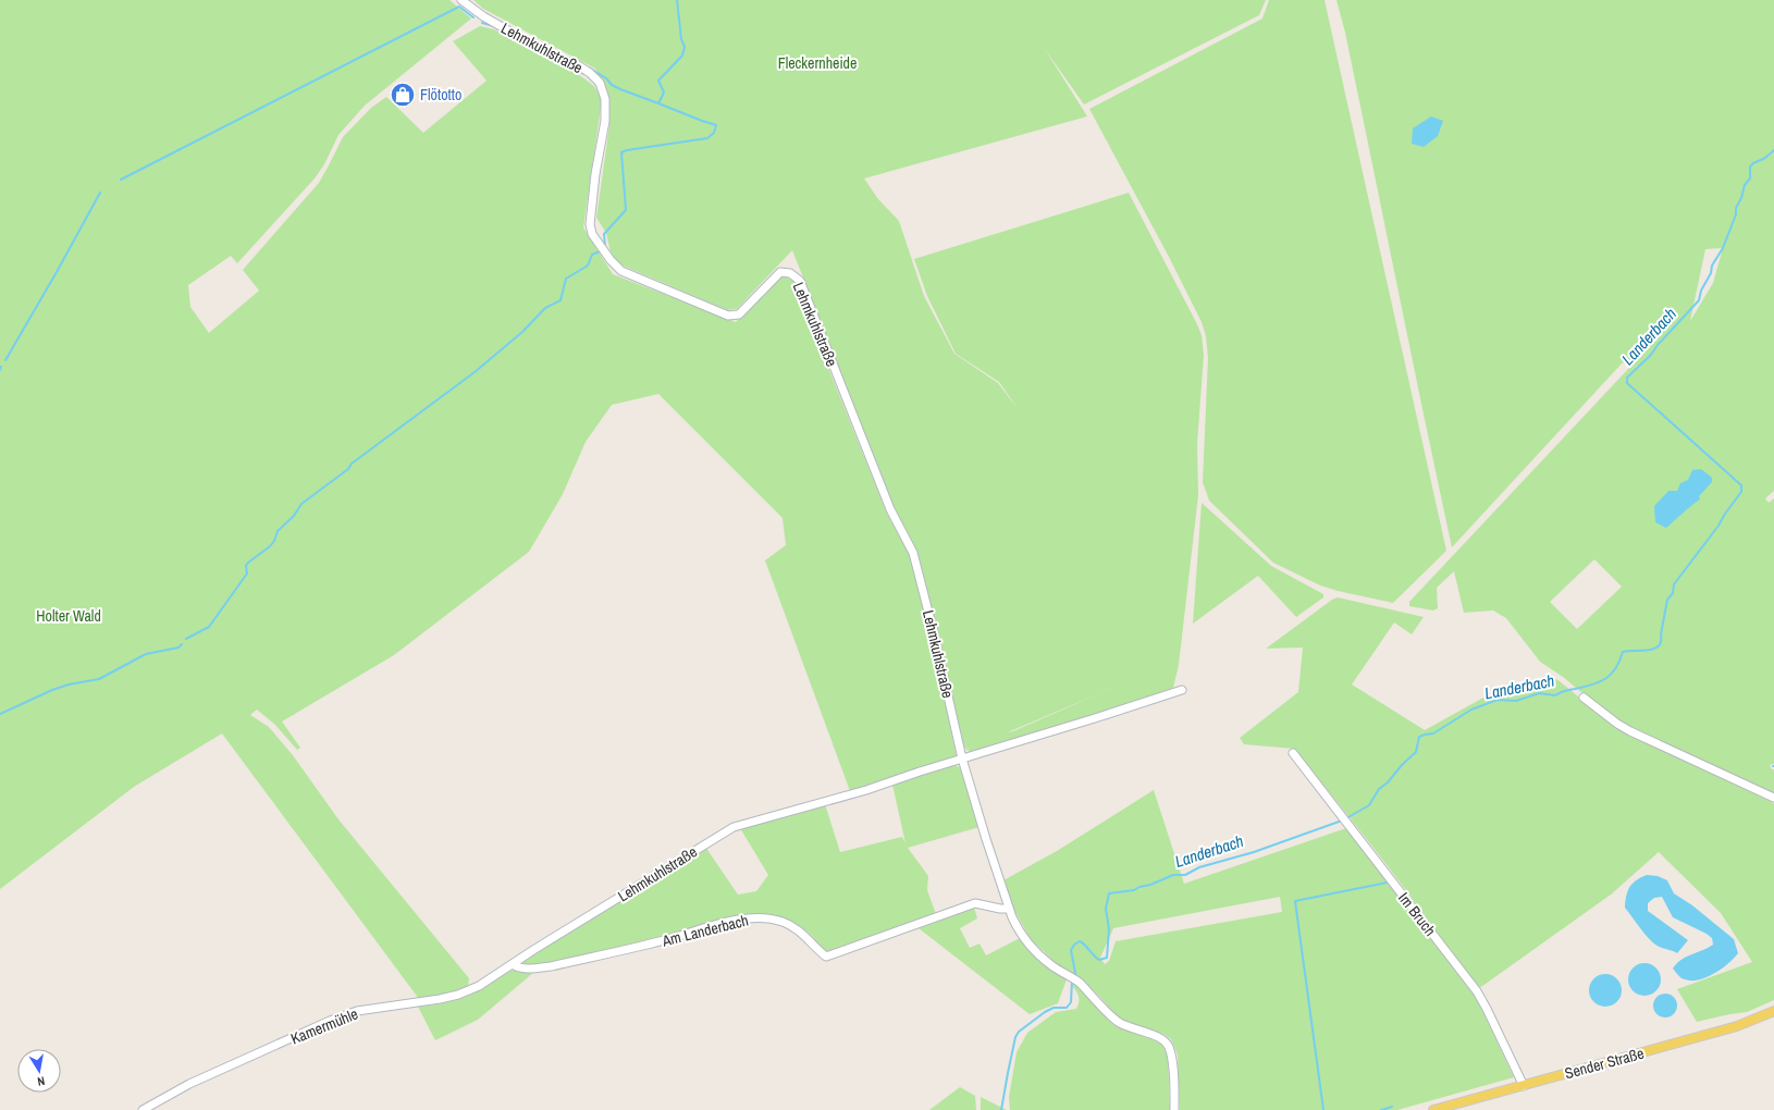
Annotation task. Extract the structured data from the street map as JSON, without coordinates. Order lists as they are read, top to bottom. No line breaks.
{"streets":{"main road":["Sender Straße"],"street":["Lehmkuhlstraße","Im Bruch","Am Landerbach","Kamermühle"]},"crossings":[["Lehmkuhlstraße","Am Landerbach"],["Lehmkuhlstraße","Kamermühle"],["Im Bruch","Sender Straße"],["Am Landerbach","Kamermühle"]],"water":["Landerbach"],"parks":["Fleckernheide","Holter Wald"],"places":{"shop":["Flötotto"]},"north":"bottom"}
